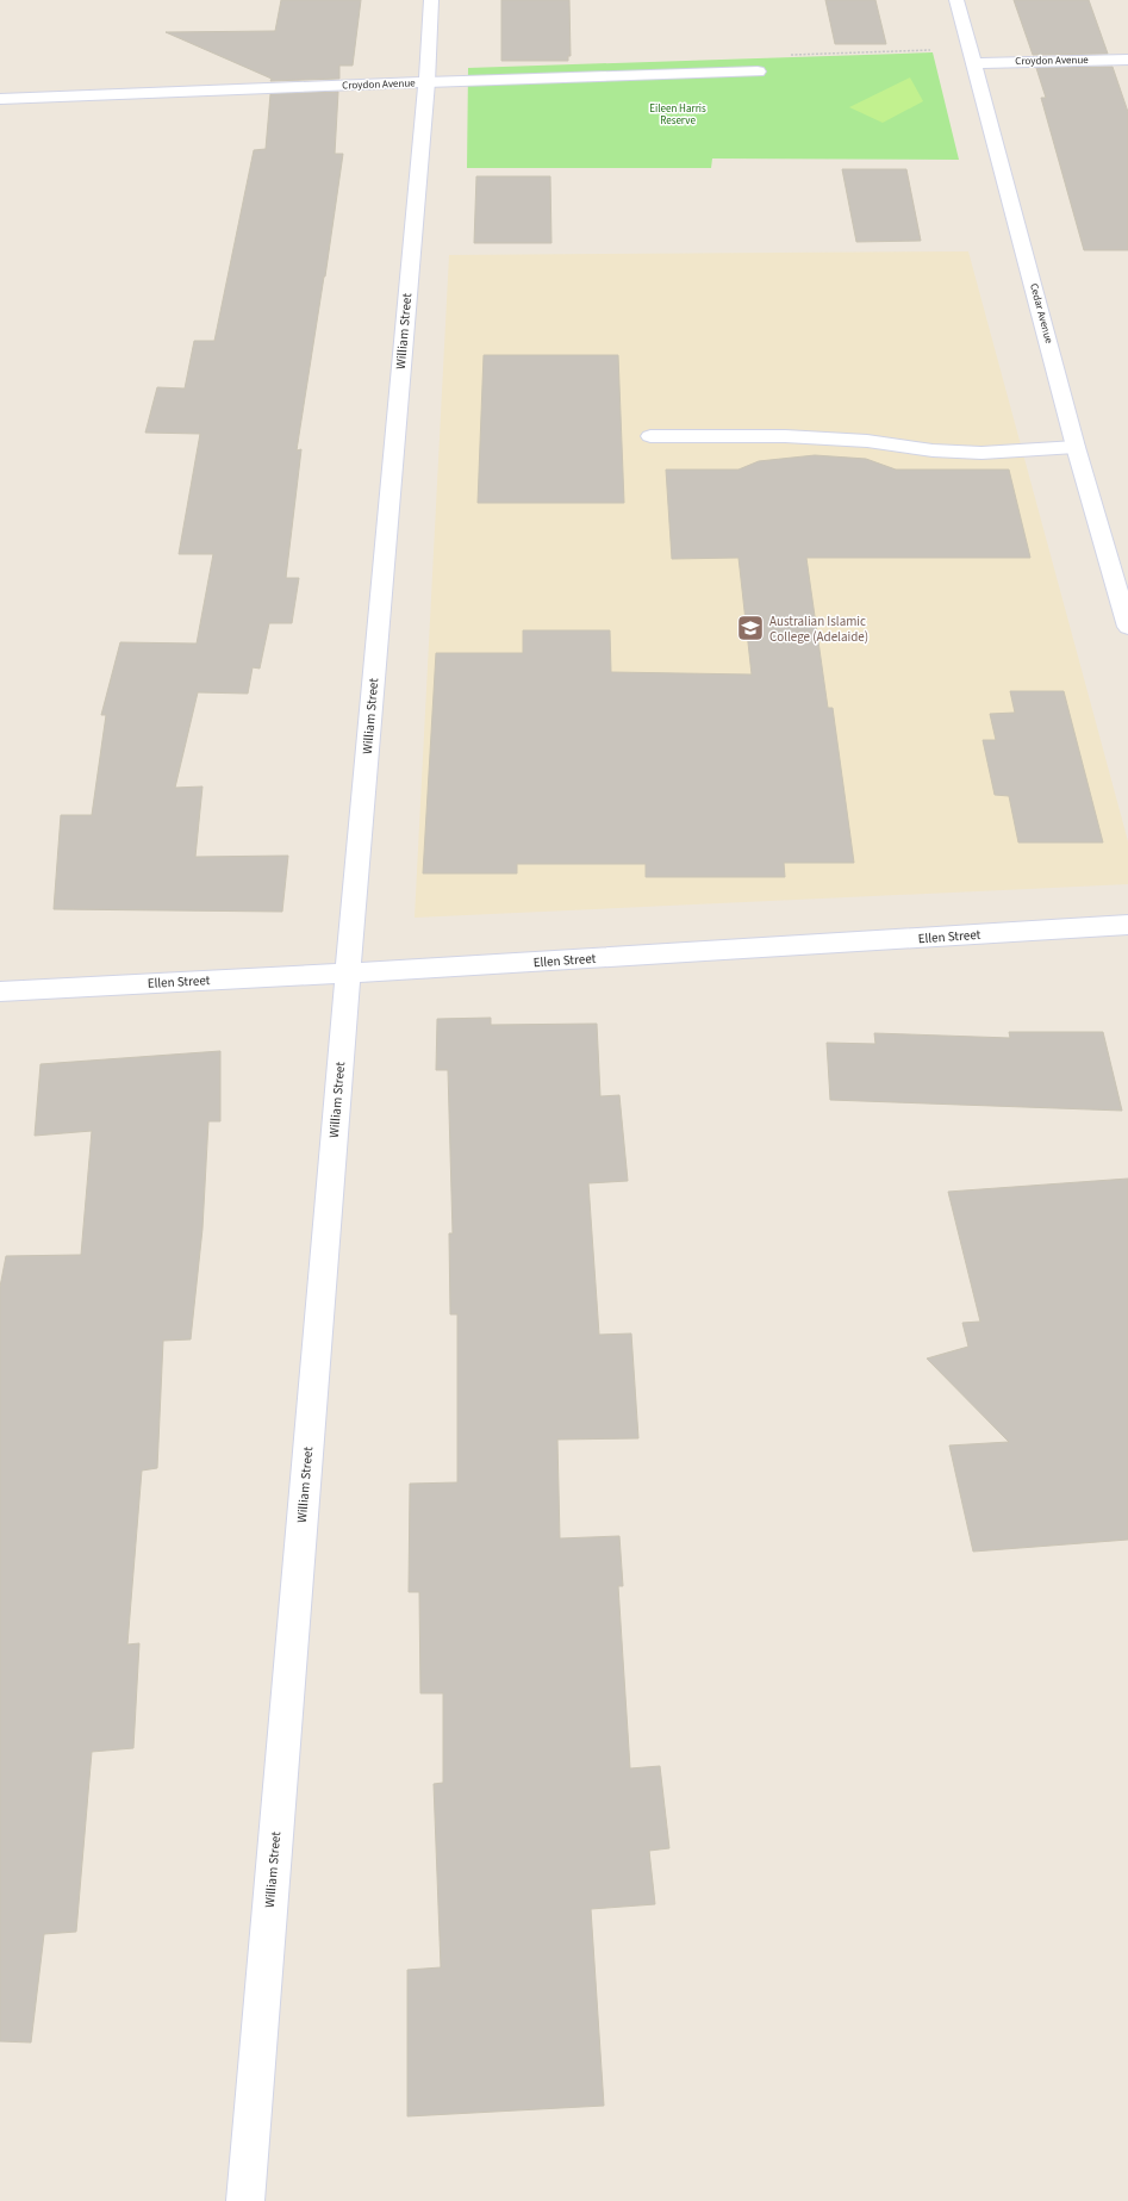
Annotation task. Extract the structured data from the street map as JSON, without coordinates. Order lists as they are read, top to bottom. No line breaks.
{"streets":{"street":["Croydon Avenue","Cedar Avenue","William Street","Ellen Street"]},"crossings":[["Croydon Avenue","Cedar Avenue"],["Croydon Avenue","William Street"],["William Street","Ellen Street"]],"parks":["Eileen Harris Reserve"],"places":{"school or university":["Australian Islamic College (Adelaide)"]}}
